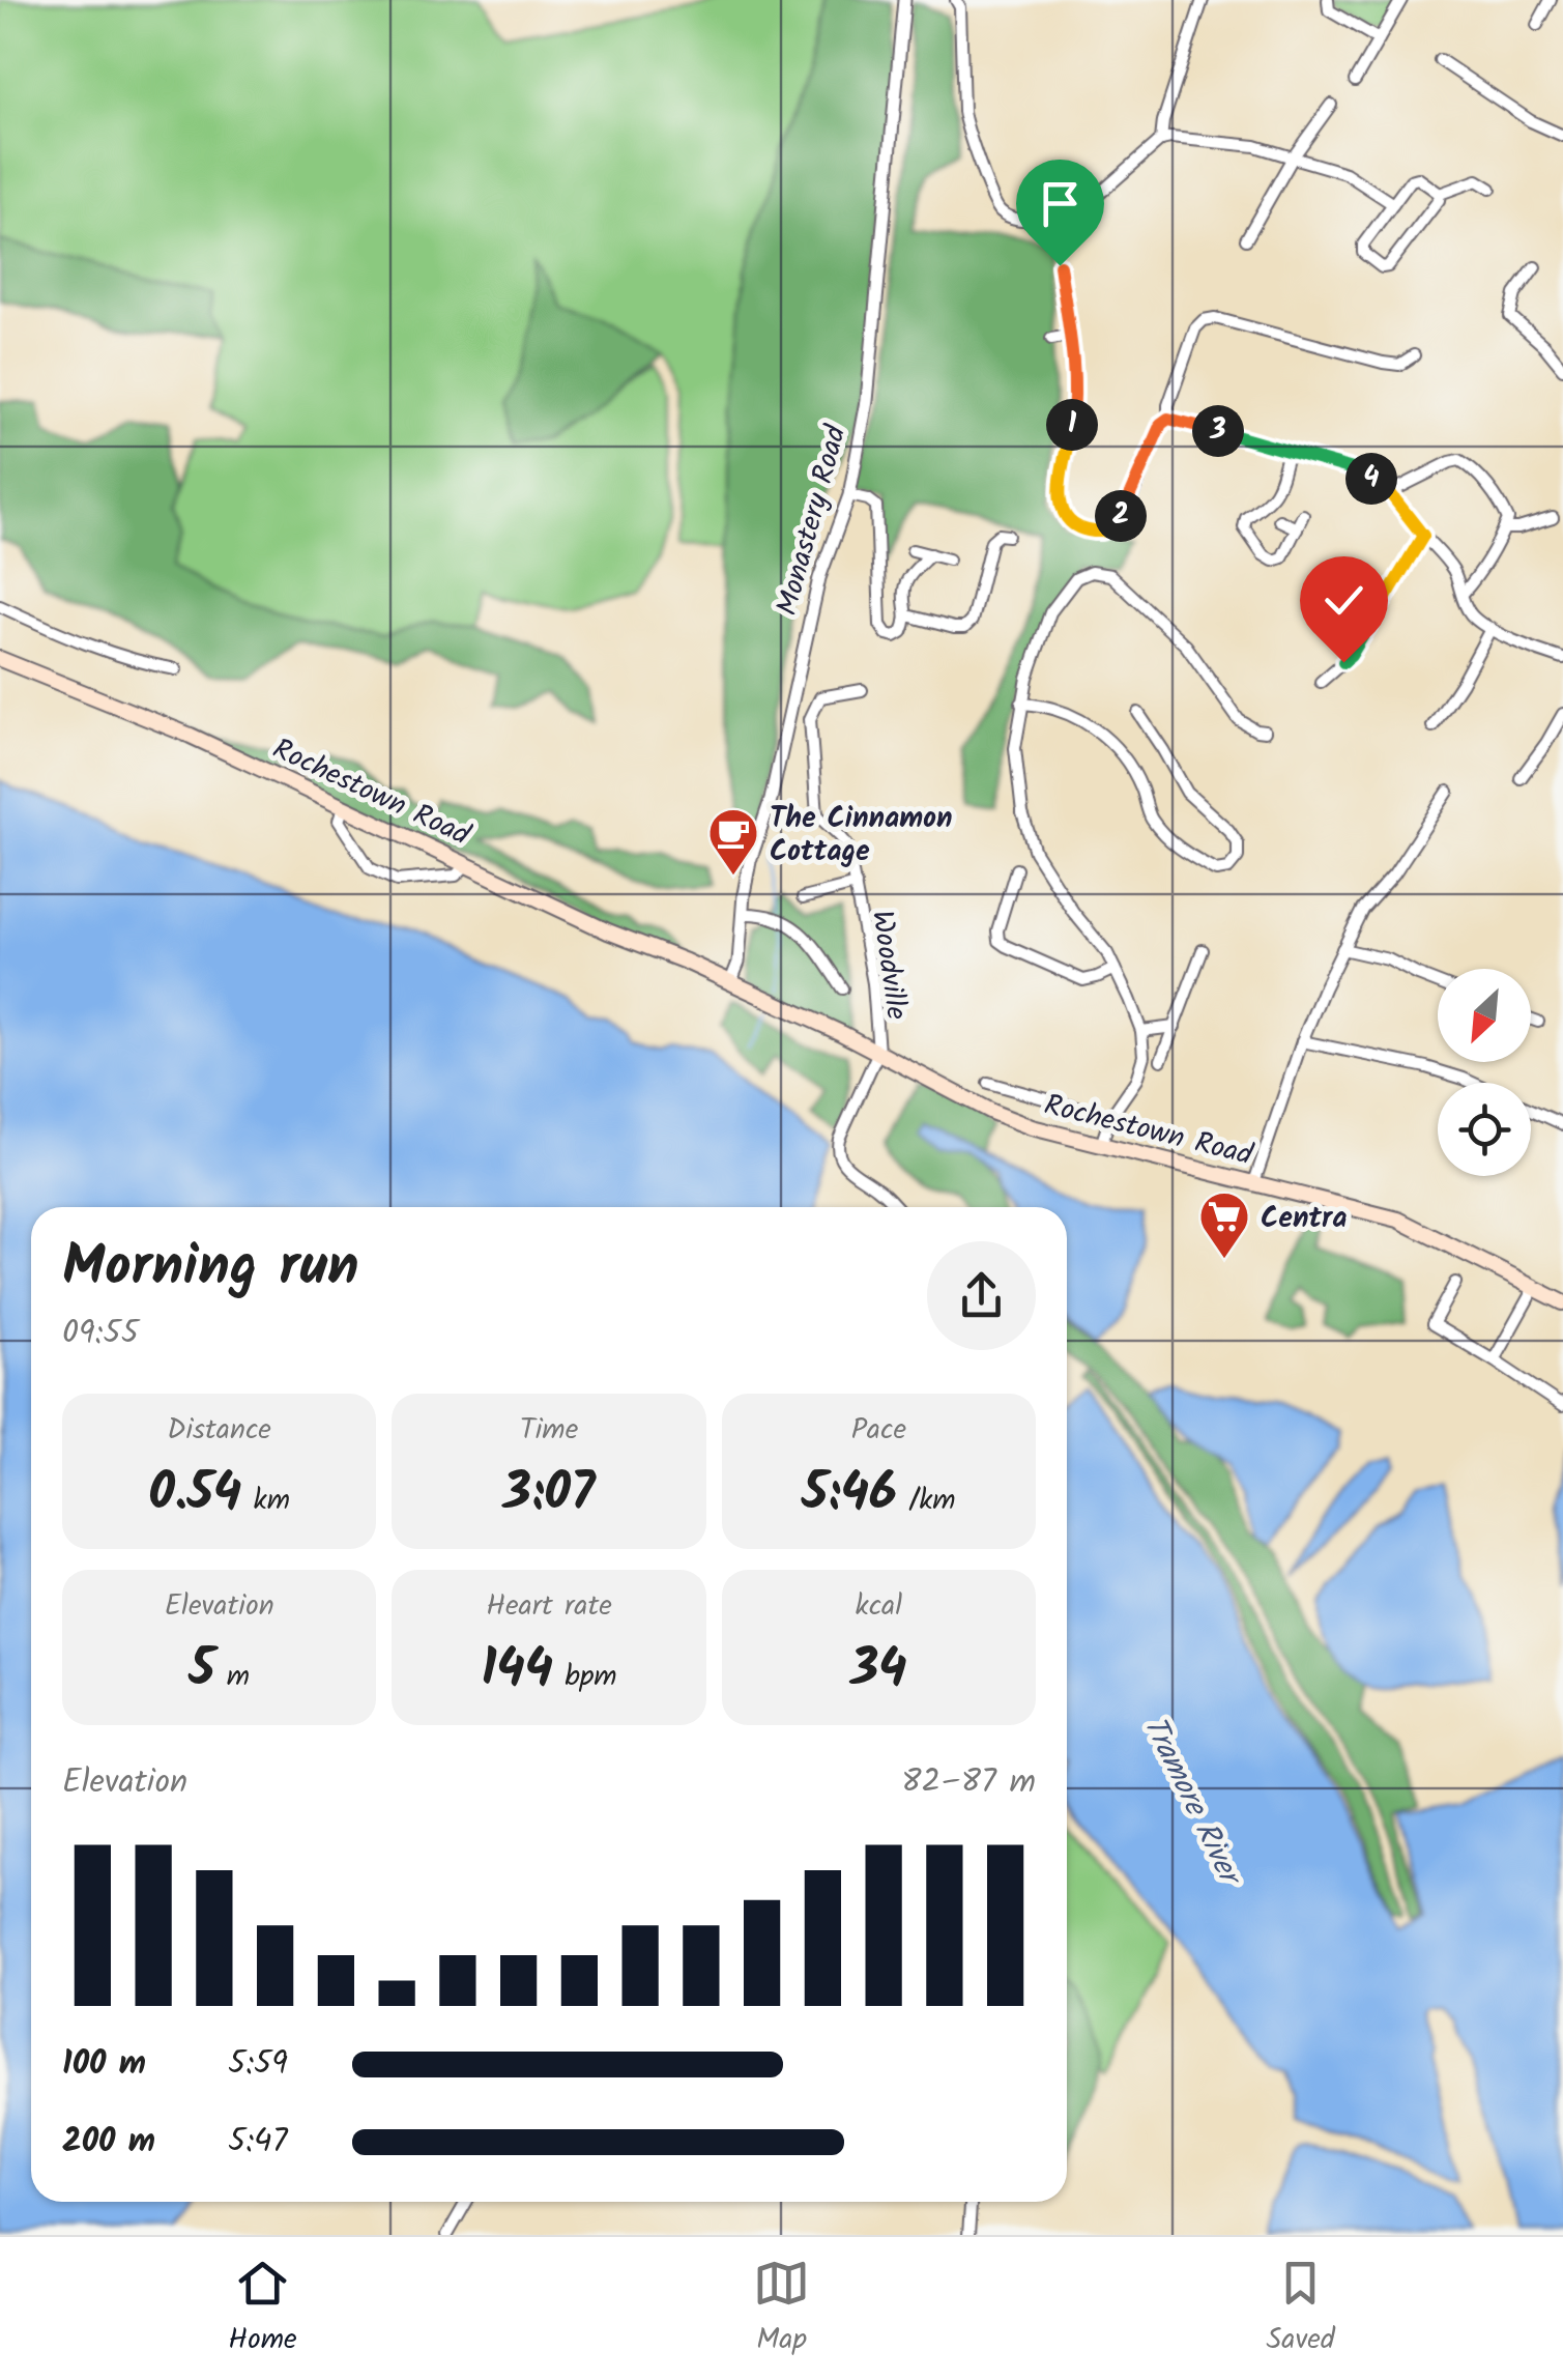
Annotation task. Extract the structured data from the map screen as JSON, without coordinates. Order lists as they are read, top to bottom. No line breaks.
{"streets":{"main road":["Rochestown Road"],"street":["Monastery Road","Woodville"]},"crossings":[["Monastery Road","Rochestown Road"],["Rochestown Road","Woodville"]],"water":["Tramore River"],"places":{"cafe":["The Cinnamon Cottage"],"supermarket":["Centra"]},"north":"bottom left","page":{"pins":["1","3","4","2"],"heading":["Morning run","09:55"],"stats":[["Distance","0.54 km"],["Time","3:07"],["Pace","5:46 /km"],["Elevation","5 m"],["Heart rate","144 bpm"],["kcal","34"]],"chart":["Elevation","82–87 m"],"list":[{"name":"100 m","note":"5:59"},{"name":"200 m","note":"5:47"}],"tabs":["Home","Map","Saved"]}}
